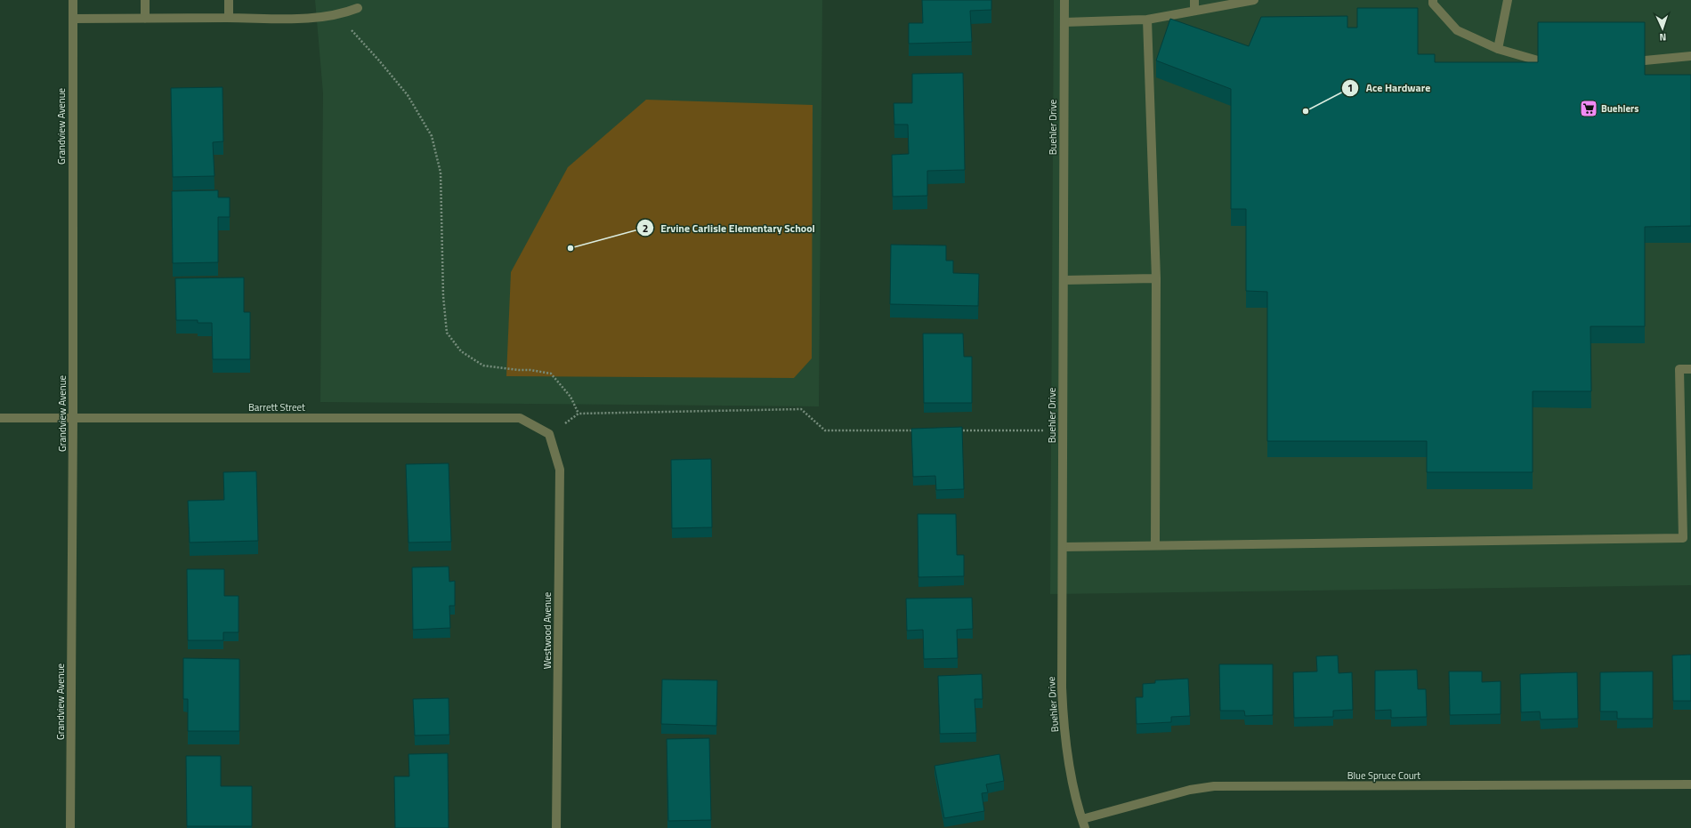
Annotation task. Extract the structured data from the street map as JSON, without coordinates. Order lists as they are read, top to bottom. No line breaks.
{"streets":{"street":["Grandview Avenue","Buehler Drive","Barrett Street","Westwood Avenue","Blue Spruce Court"]},"crossings":[["Grandview Avenue","Barrett Street"],["Buehler Drive","Blue Spruce Court"],["Barrett Street","Westwood Avenue"]],"places":{"supermarket":["Buehlers"],"other":["Ace Hardware","Ervine Carlisle Elementary School"]},"north":"bottom"}
